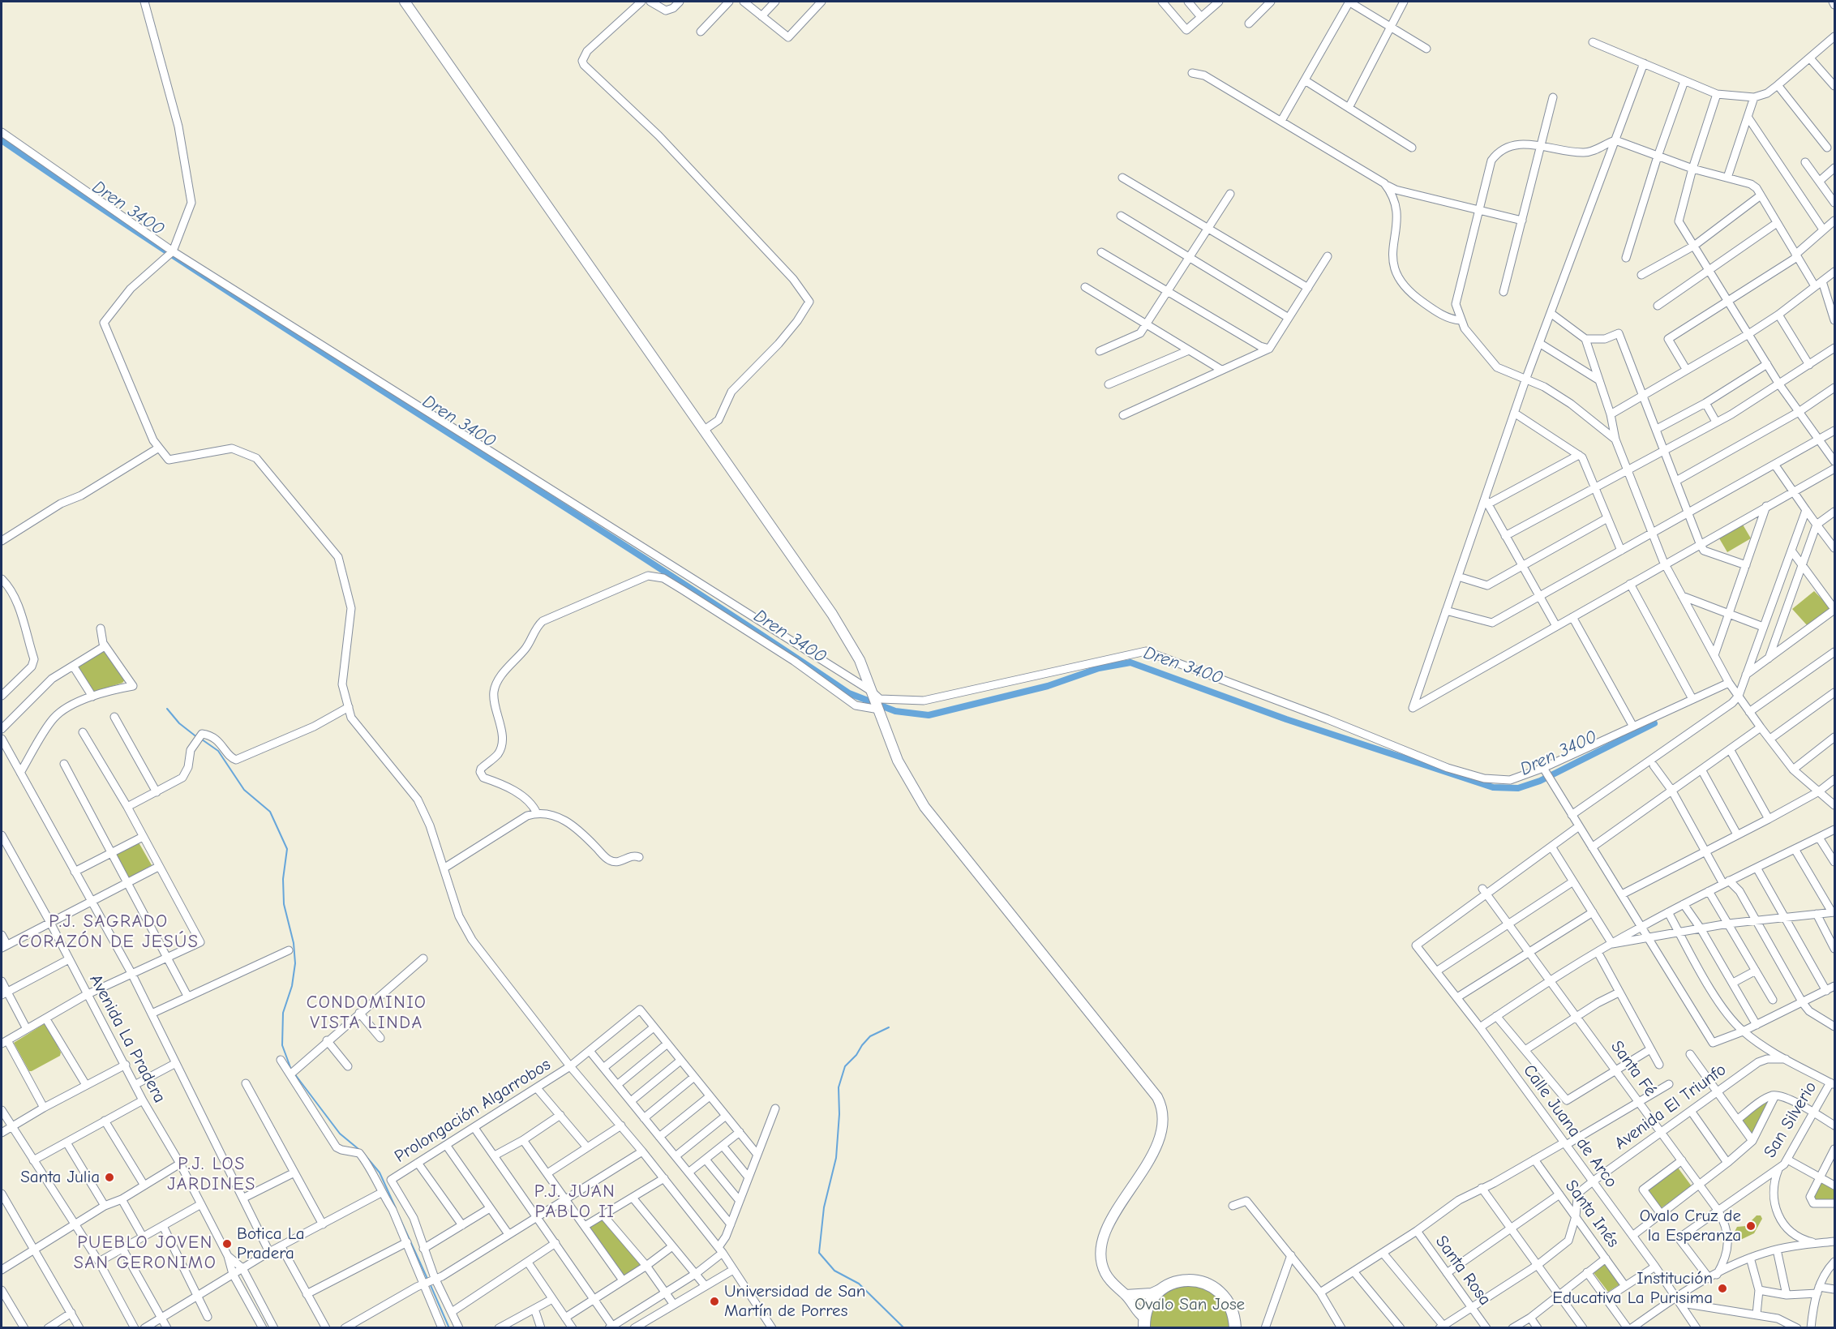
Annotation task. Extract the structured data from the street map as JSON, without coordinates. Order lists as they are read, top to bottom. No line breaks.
{"streets":{"street":["Avenida La Pradera","Santa Fé","Avenida El Triunfo","Prolongación Algarrobos","San Silverio","Calle Juana de Arco","Santa Inés","Santa Rosa"]},"crossings":[["Santa Fé","Avenida El Triunfo"],["Santa Fé","San Silverio"],["Santa Fé","Calle Juana de Arco"],["Avenida El Triunfo","Calle Juana de Arco"],["Avenida El Triunfo","Santa Inés"],["Avenida El Triunfo","Santa Rosa"]],"districts":["P.J. SAGRADO CORAZÓN DE JESÚS","CONDOMINIO VISTA LINDA","P.J. LOS JARDINES","P.J. JUAN PABLO II","PUEBLO JOVEN SAN GERONIMO"],"water":["Dren 3400"],"parks":["Ovalo San Jose"],"places":["Santa Julia","Ovalo Cruz de la Esperanza","Botica La Pradera","Institución Educativa La Purisima","Universidad de San Martín de Porres"]}
